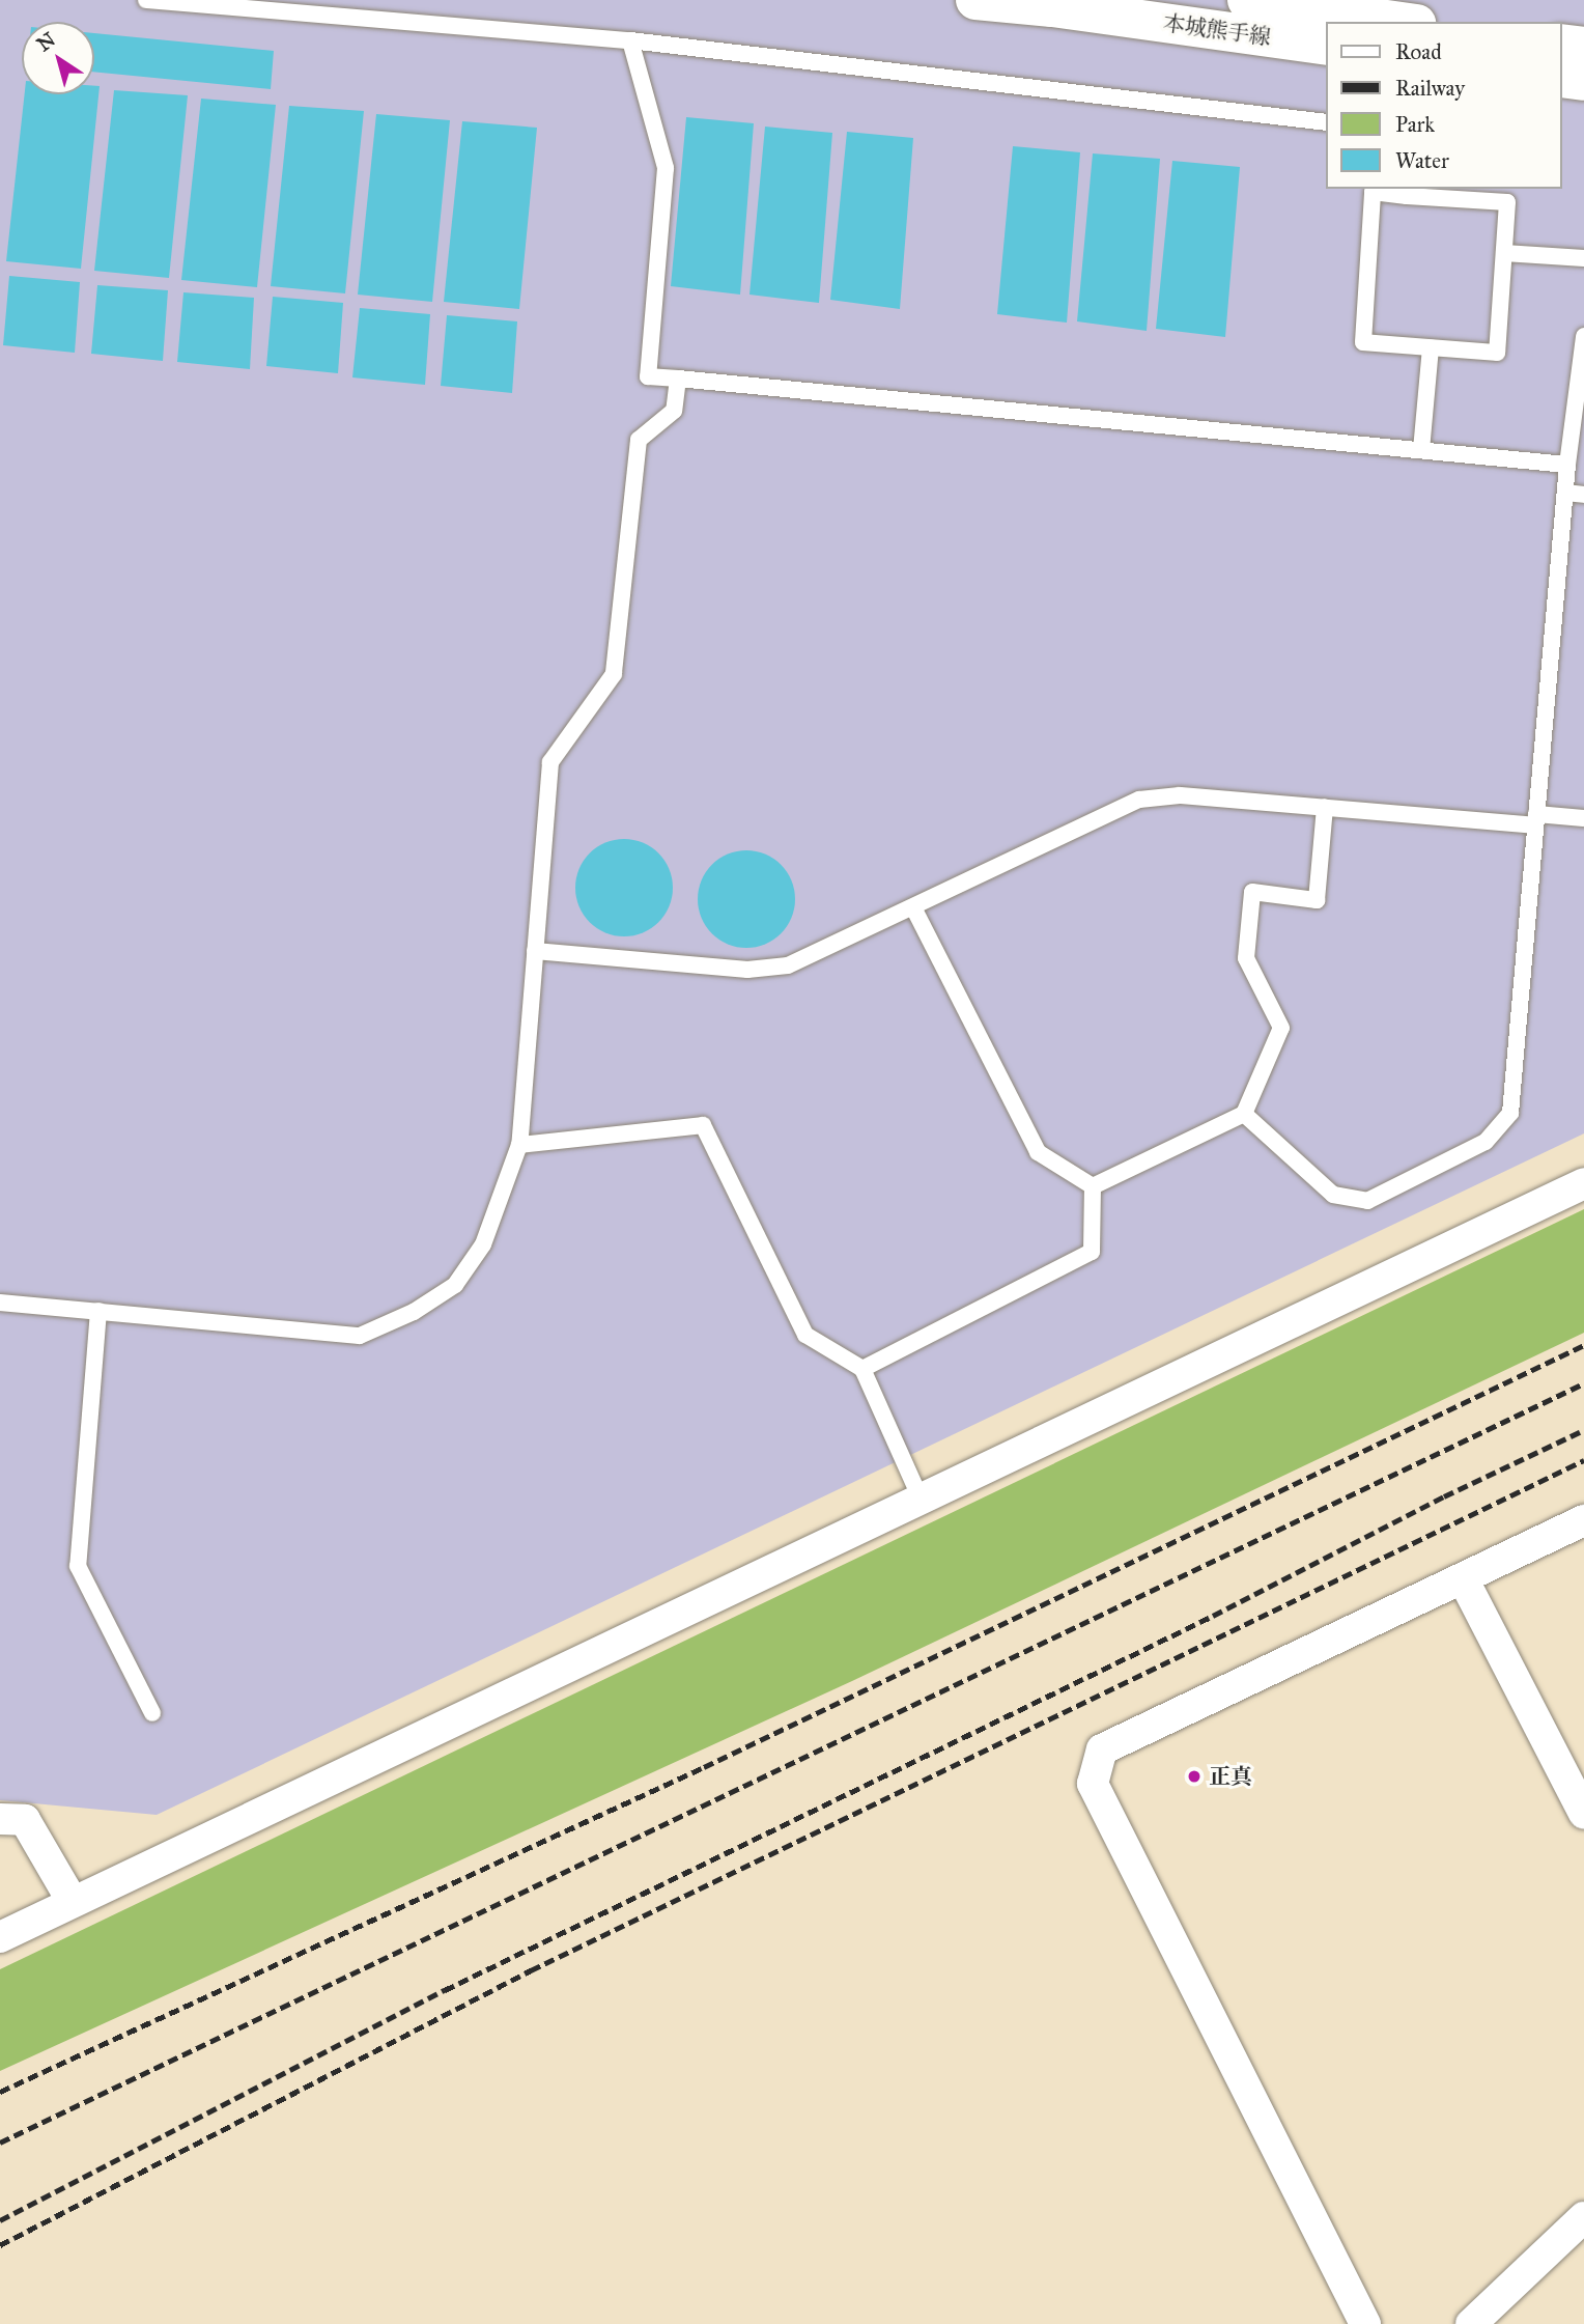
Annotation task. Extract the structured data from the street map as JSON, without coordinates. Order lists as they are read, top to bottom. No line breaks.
{"streets":{"main road":["本城熊手線"]},"places":["正真"],"legend":["Road","Railway","Park","Water"],"north":"top left"}
